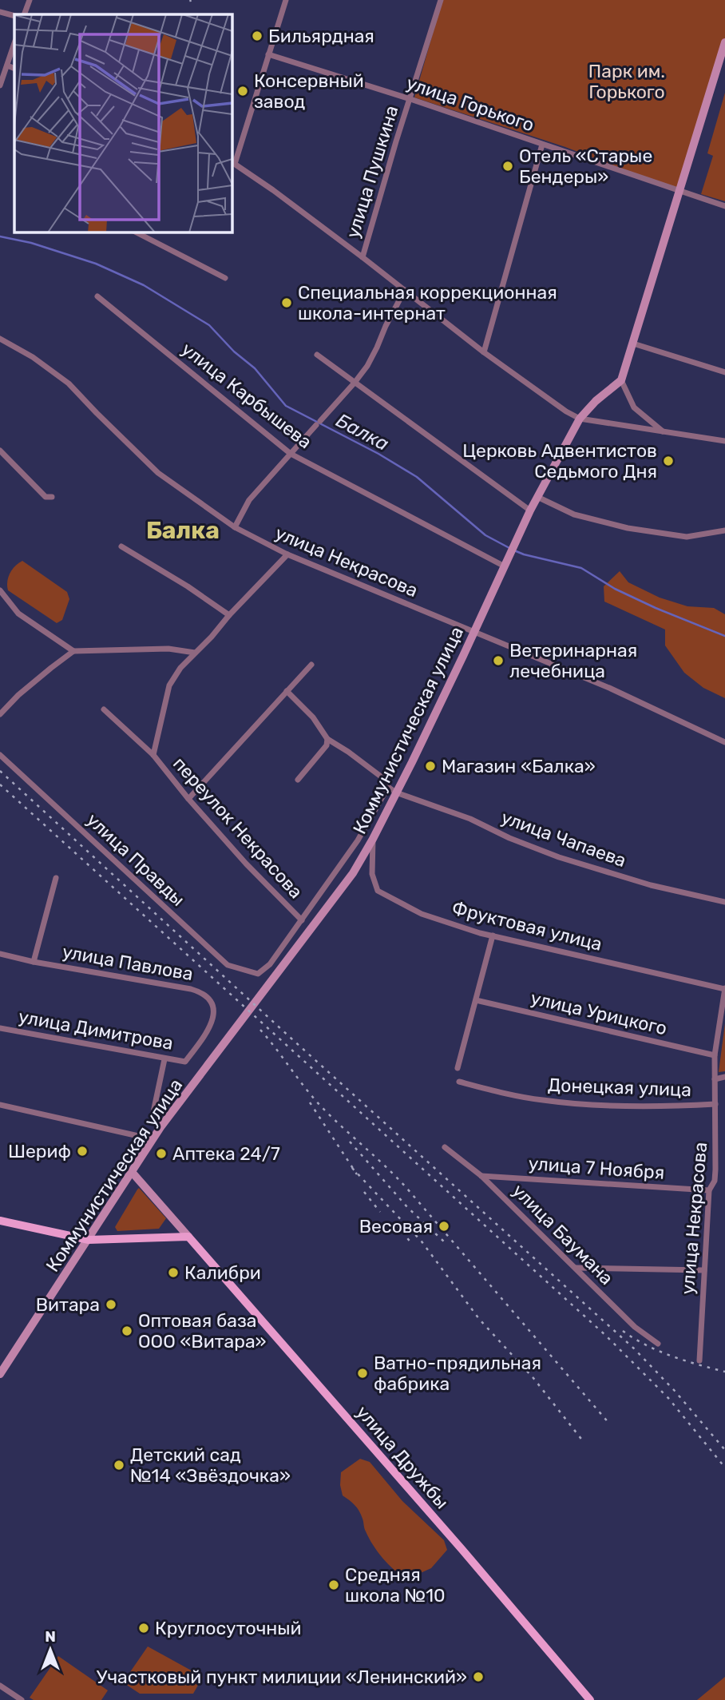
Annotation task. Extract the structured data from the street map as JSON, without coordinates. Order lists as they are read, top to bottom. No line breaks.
{"streets":{"main road":["Коммунистическая улица","улица Дружбы"],"street":["улица Горького","улица Пушкина","улица Карбышева","улица Некрасова","переулок Некрасова","улица Чапаева","улица Правды","Фруктовая улица","улица Павлова","улица Урицкого","улица Димитрова","Донецкая улица","улица 7 Ноября","улица Баумана"]},"crossings":[["улица Горького","улица Пушкина"],["улица Карбышева","Коммунистическая улица"],["улица Некрасова","Коммунистическая улица"],["улица Некрасова","переулок Некрасова"],["улица Некрасова","Фруктовая улица"],["улица Некрасова","улица Урицкого"],["улица Некрасова","Донецкая улица"],["улица Некрасова","улица 7 Ноября"],["Коммунистическая улица","улица Чапаева"],["Коммунистическая улица","Фруктовая улица"],["Коммунистическая улица","улица Дружбы"],["переулок Некрасова","улица Правды"],["улица Павлова","улица Димитрова"],["улица 7 Ноября","улица Баумана"]],"districts":["Балка"],"water":["Балка"],"parks":["Парк им. Горького"],"places":["Бильярдная","Консервный завод","Отель «Старые Бендеры»","Специальная коррекционная школа-интернат","Церковь Адвентистов Седьмого Дня","Ветеринарная лечебница","Магазин «Балка»","Шериф","Аптека 24/7","Весовая","Калибри","Витара","Оптовая база ООО «Витара»","Ватно-прядильная фабрика","Детский сад №14 «Звёздочка»","Средняя школа №10","Круглосуточный","Участковый пункт милиции «Ленинский»"],"north":"top"}
